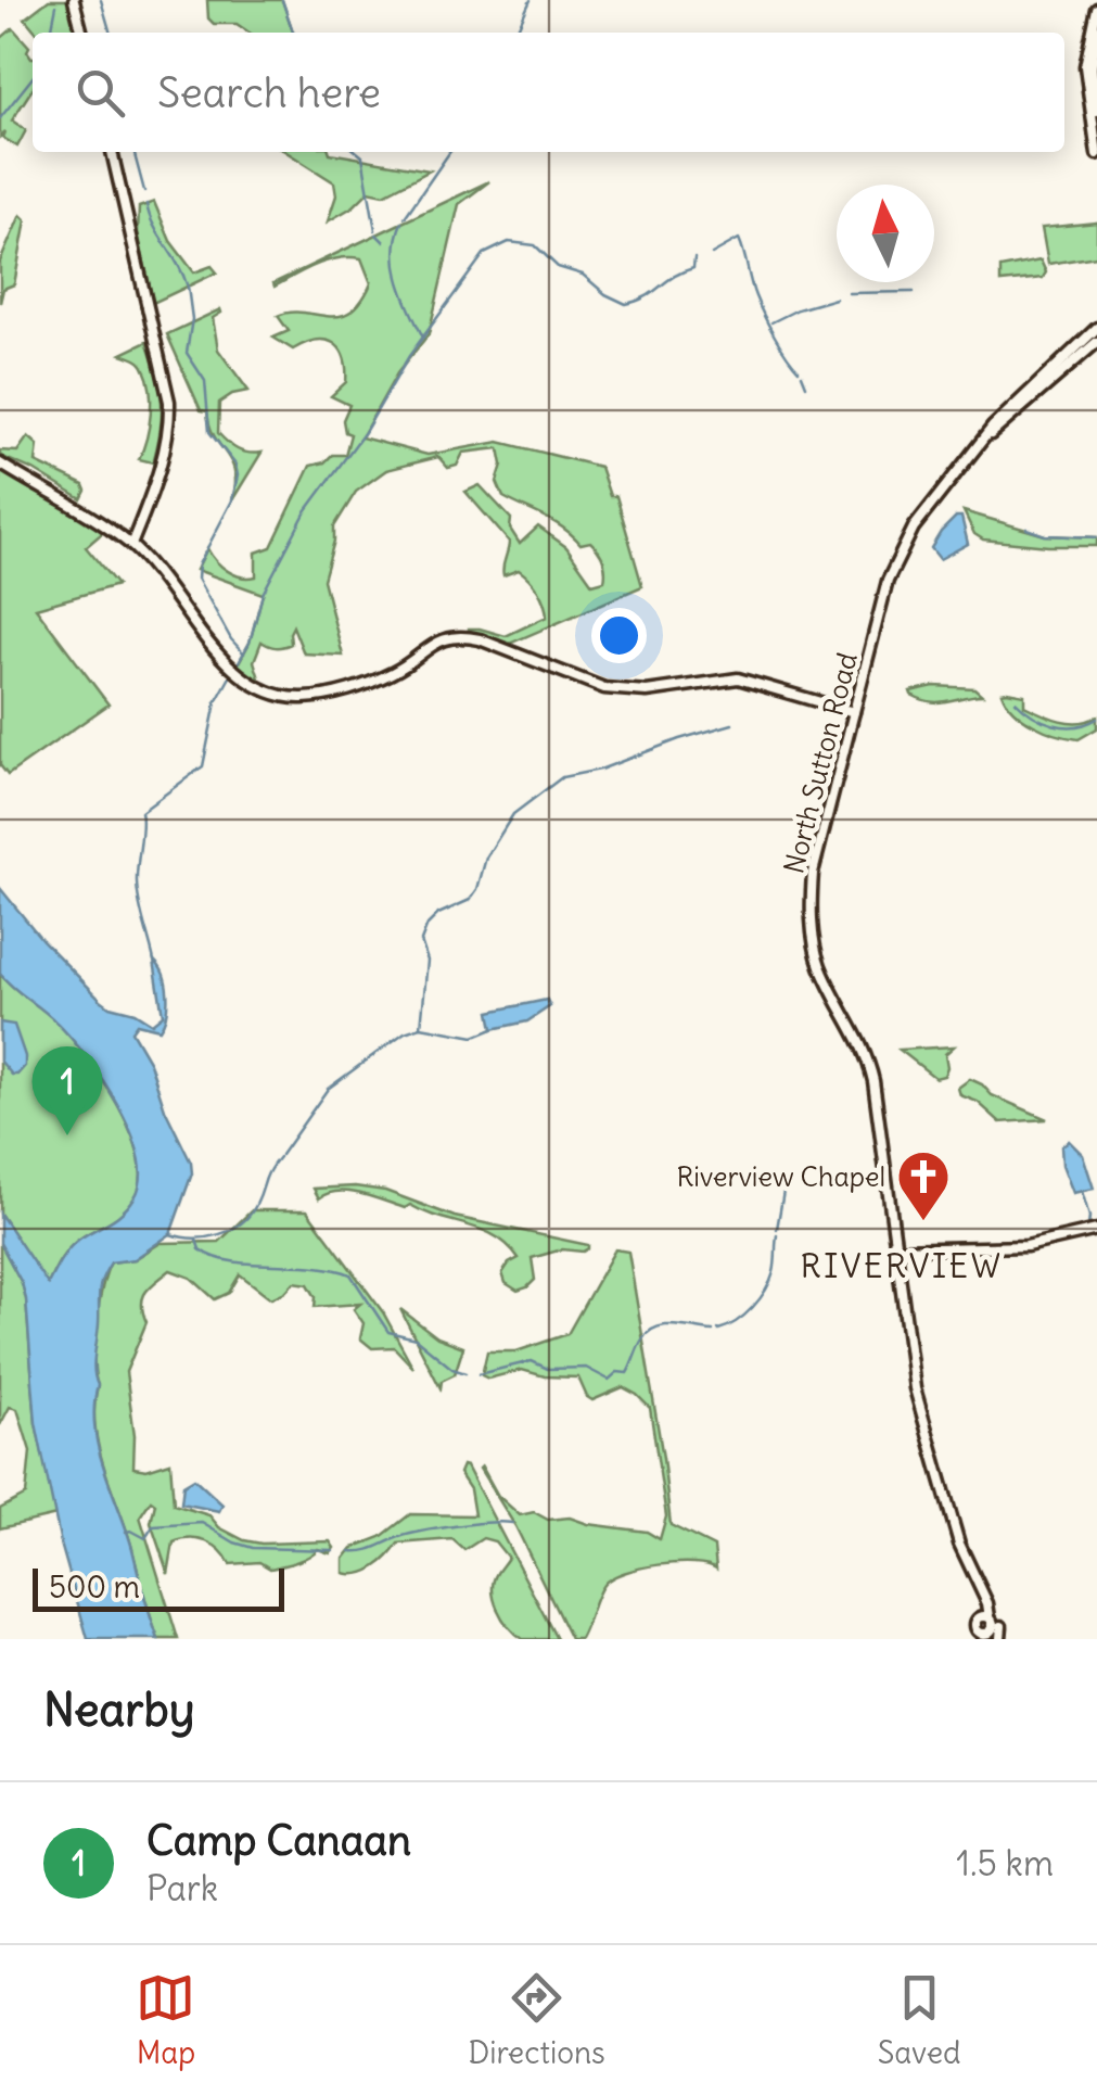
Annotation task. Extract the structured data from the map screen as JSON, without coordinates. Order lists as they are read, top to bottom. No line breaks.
{"streets":{"main road":["North Sutton Road"]},"districts":["RIVERVIEW"],"places":{"church":["Riverview Chapel"]},"scale_bar":"500 m","north":"top","page":{"search":"Search here","pins":"1","scale":"500 m","heading":"Nearby","list":[{"mark":"1","name":"Camp Canaan","note":"Park","value":"1.5 km"}],"nav":["Map","Directions","Saved"]}}
